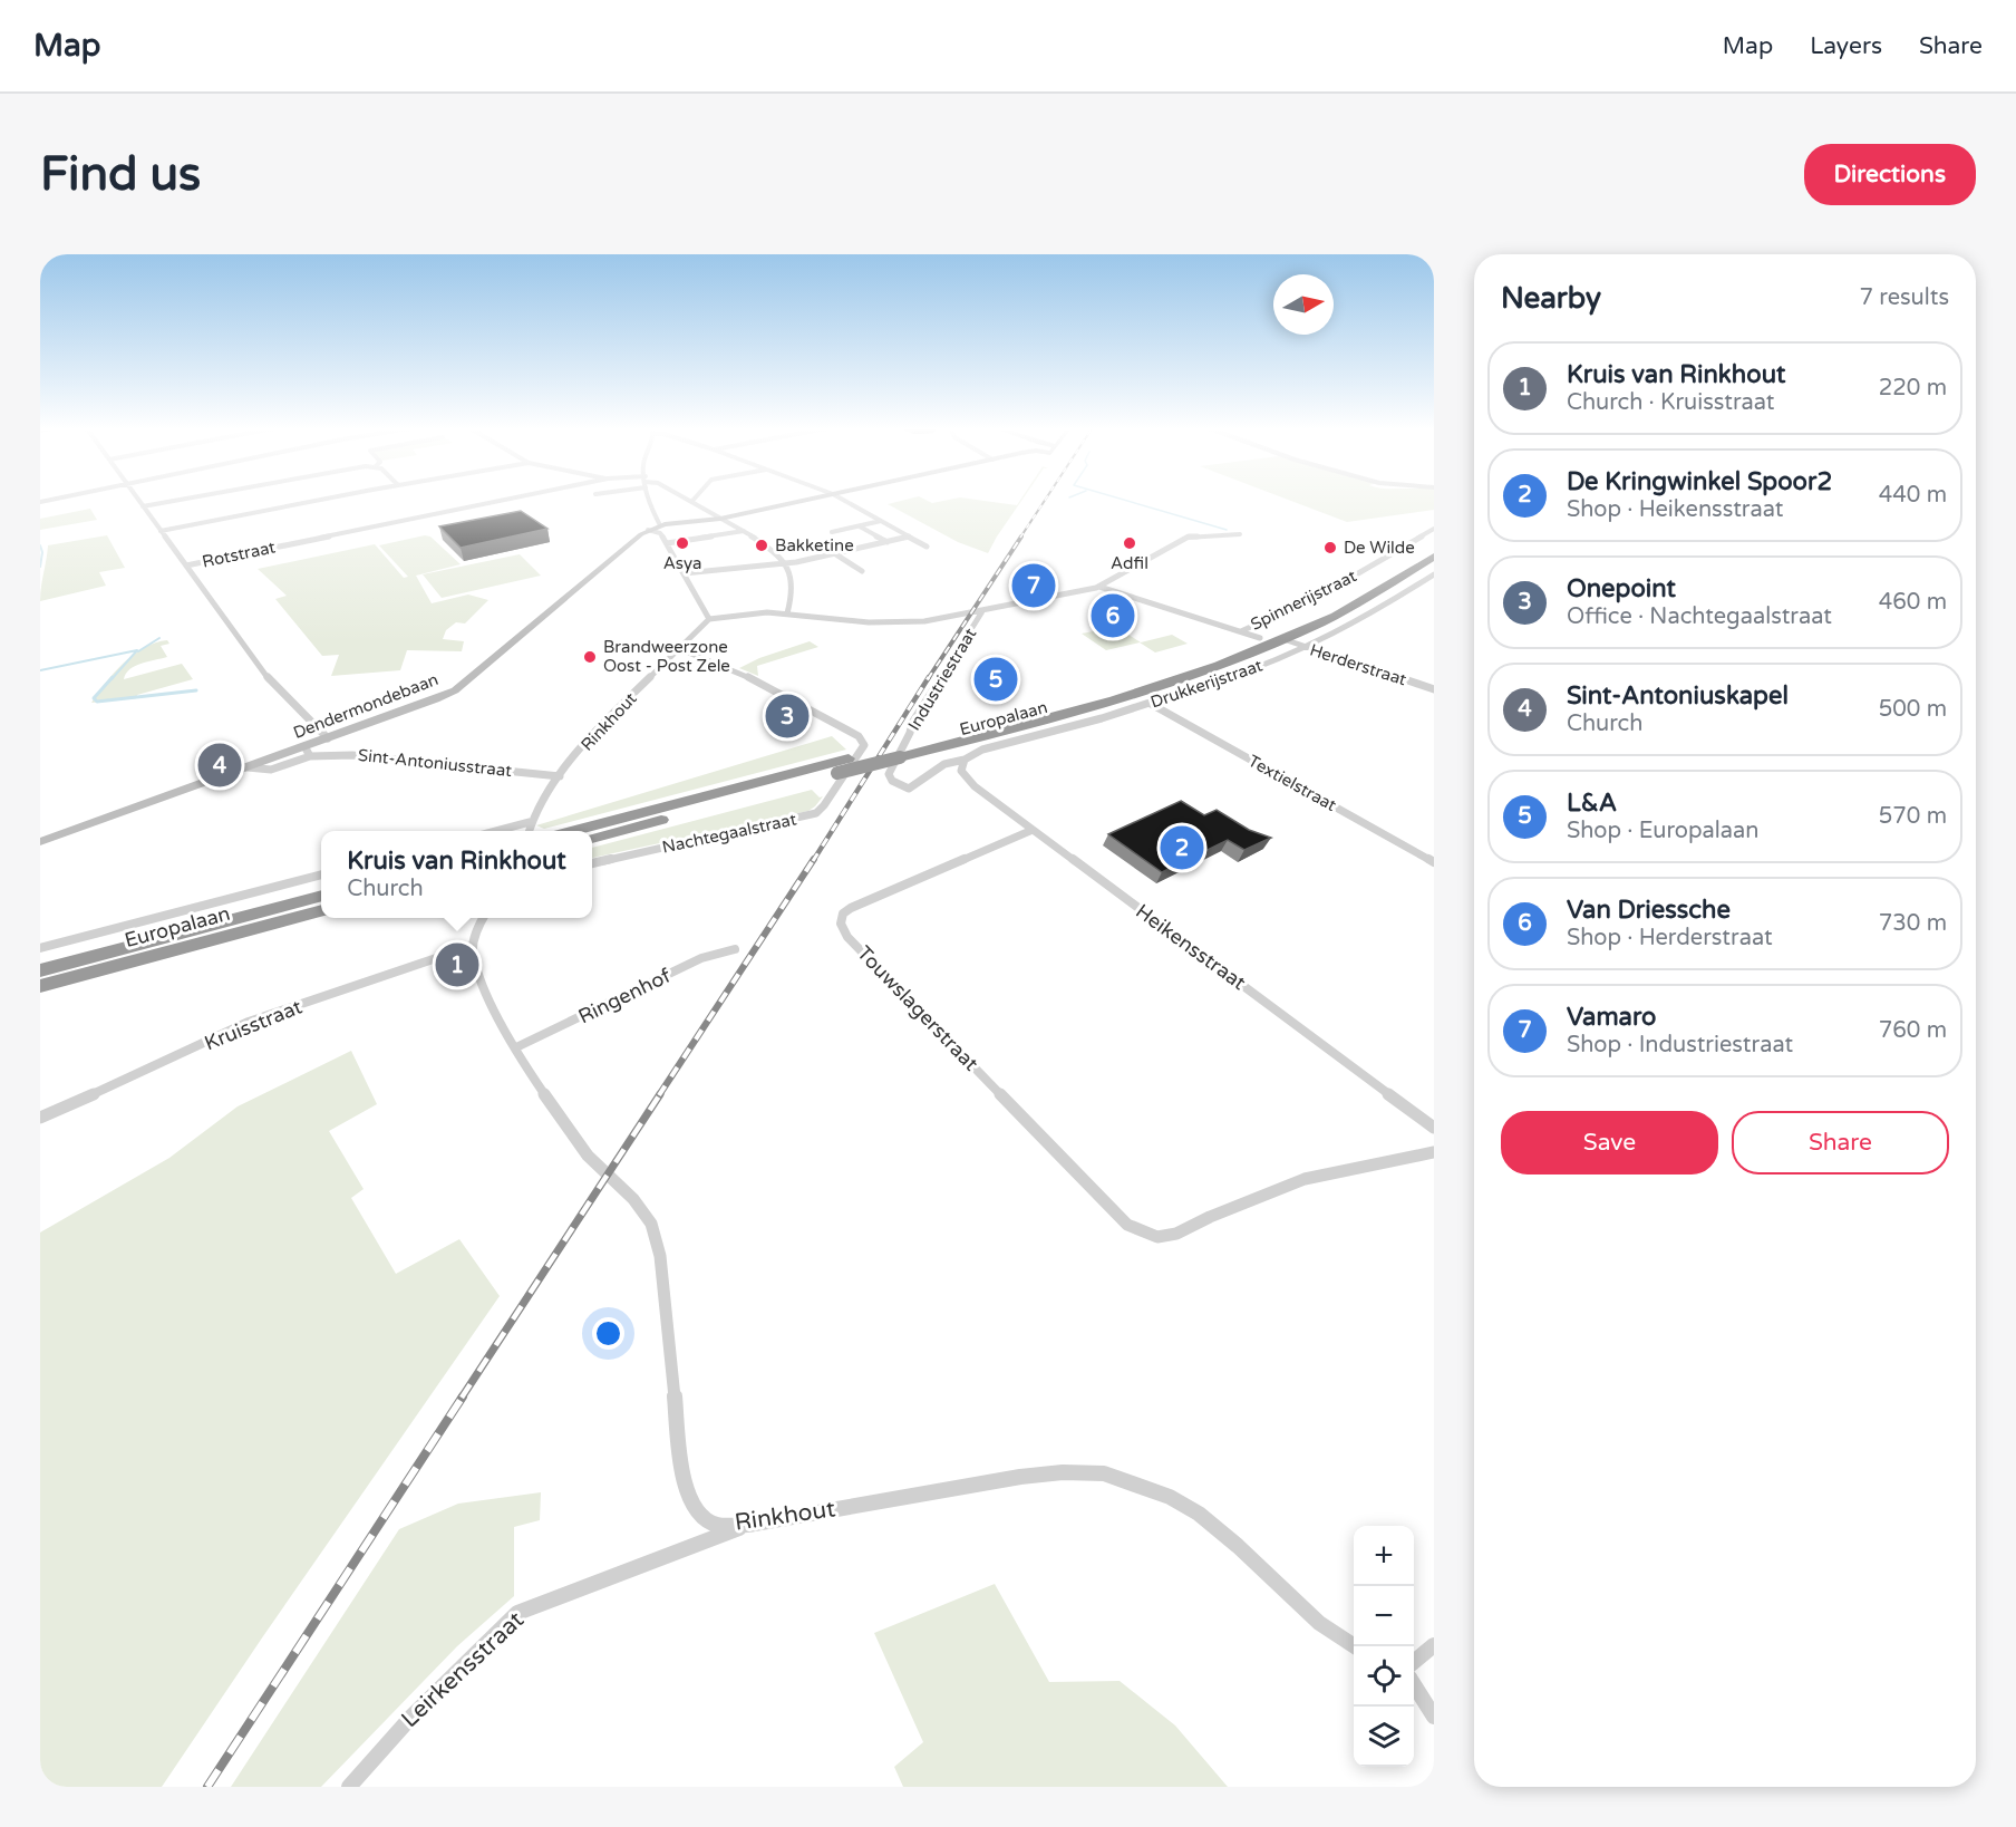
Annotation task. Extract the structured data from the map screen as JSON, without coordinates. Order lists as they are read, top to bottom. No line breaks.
{"streets":{"highway":["Europalaan"],"street":["Rotstraat","Spinnerijstraat","Herderstraat","Industriestraat","Drukkerijstraat","Dendermondebaan","Rinkhout","Sint-Antoniusstraat","Textielstraat","Nachtegaalstraat","Heikensstraat","Ringenhof","Touwslagerstraat","Kruisstraat","Leirkensstraat"]},"crossings":[["Herderstraat","Drukkerijstraat"],["Herderstraat","Europalaan"],["Industriestraat","Drukkerijstraat"],["Industriestraat","Heikensstraat"],["Drukkerijstraat","Textielstraat"],["Drukkerijstraat","Heikensstraat"],["Dendermondebaan","Sint-Antoniusstraat"],["Rinkhout","Sint-Antoniusstraat"],["Rinkhout","Nachtegaalstraat"],["Rinkhout","Ringenhof"],["Rinkhout","Kruisstraat"],["Rinkhout","Leirkensstraat"],["Heikensstraat","Touwslagerstraat"]],"places":["Asya","Adfil","Bakketine","De Wilde","Brandweerzone Oost - Post Zele"],"north":"right","page":{"header":"Map","nav":["Map","Layers","Share"],"buttons":["Directions",["Save","Share"]],"title":"Find us","heading":["Nearby","7 results"],"list":[{"mark":"1","name":"Kruis van Rinkhout","note":"Church · Kruisstraat","value":"220 m"},{"mark":"2","name":"De Kringwinkel Spoor2","note":"Shop · Heikensstraat","value":"440 m"},{"mark":"3","name":"Onepoint","note":"Office · Nachtegaalstraat","value":"460 m"},{"mark":"4","name":"Sint-Antoniuskapel","note":"Church","value":"500 m"},{"mark":"5","name":"L&A","note":"Shop · Europalaan","value":"570 m"},{"mark":"6","name":"Van Driessche","note":"Shop · Herderstraat","value":"730 m"},{"mark":"7","name":"Vamaro","note":"Shop · Industriestraat","value":"760 m"}],"pins":["7","6","5","3","4","2","1"],"popup":["Kruis van Rinkhout","Church"],"map_buttons":["+","−"]}}
